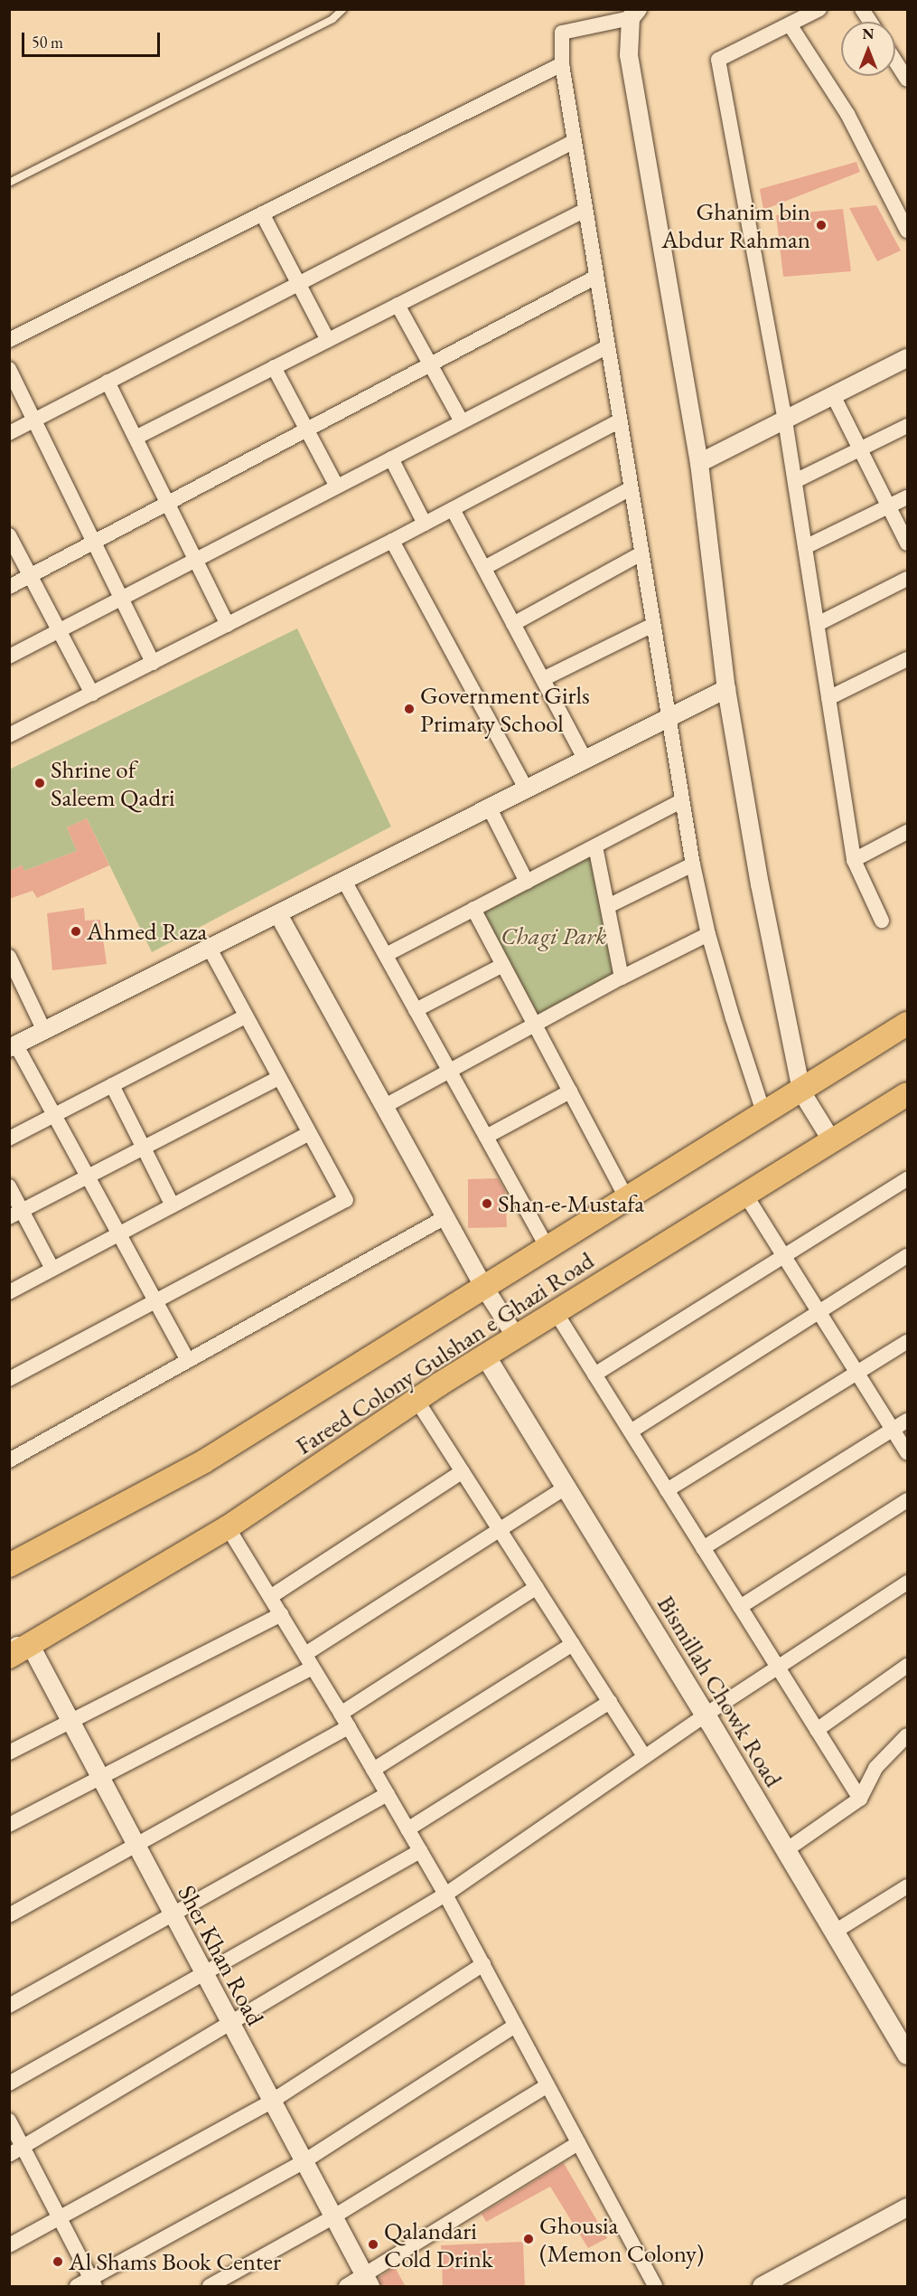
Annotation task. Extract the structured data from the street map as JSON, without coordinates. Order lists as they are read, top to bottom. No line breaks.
{"streets":{"main road":["Fareed Colony Gulshan e Ghazi Road","Bismillah Chowk Road"],"street":["Sher Khan Road"]},"crossings":[["Fareed Colony Gulshan e Ghazi Road","Bismillah Chowk Road"],["Fareed Colony Gulshan e Ghazi Road","Sher Khan Road"]],"parks":["Chagi Park"],"places":["Ghanim bin Abdur Rahman","Government Girls Primary School","Shrine of Saleem Qadri","Ahmed Raza","Shan-e-Mustafa","Ghousia (Memon Colony)","Qalandari Cold Drink","Al Shams Book Center"],"scale_bar":"50 m","north":"top"}
